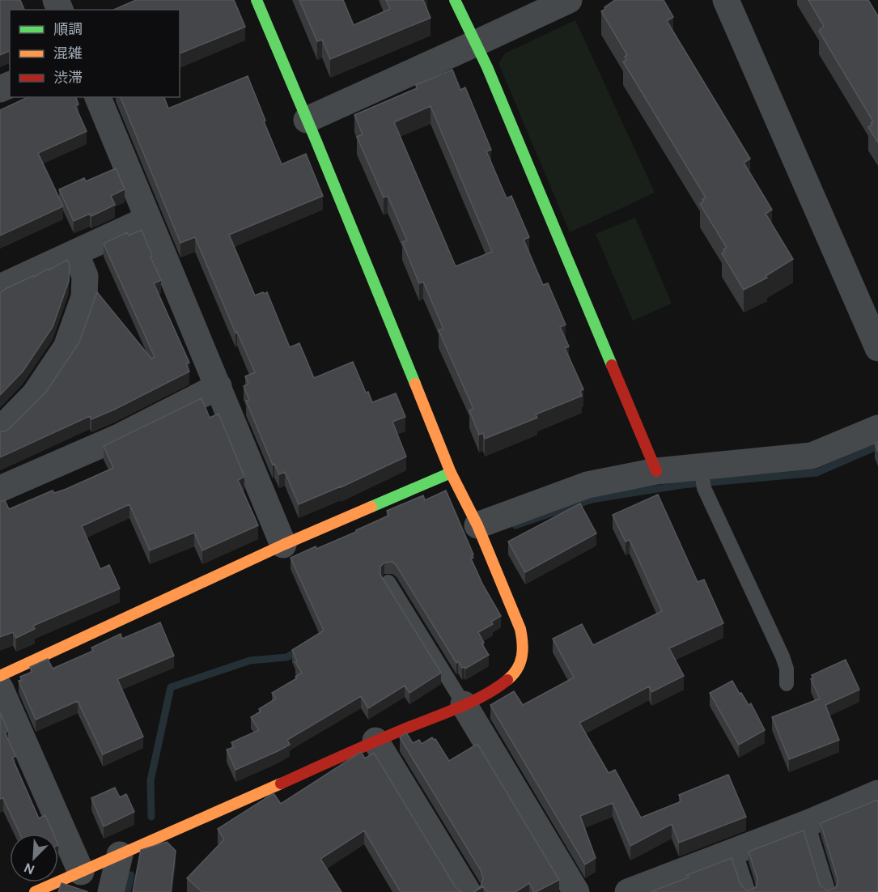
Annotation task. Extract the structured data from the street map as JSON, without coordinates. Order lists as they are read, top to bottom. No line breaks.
{"legend":["順調","混雑","渋滞"],"north":"bottom left"}
